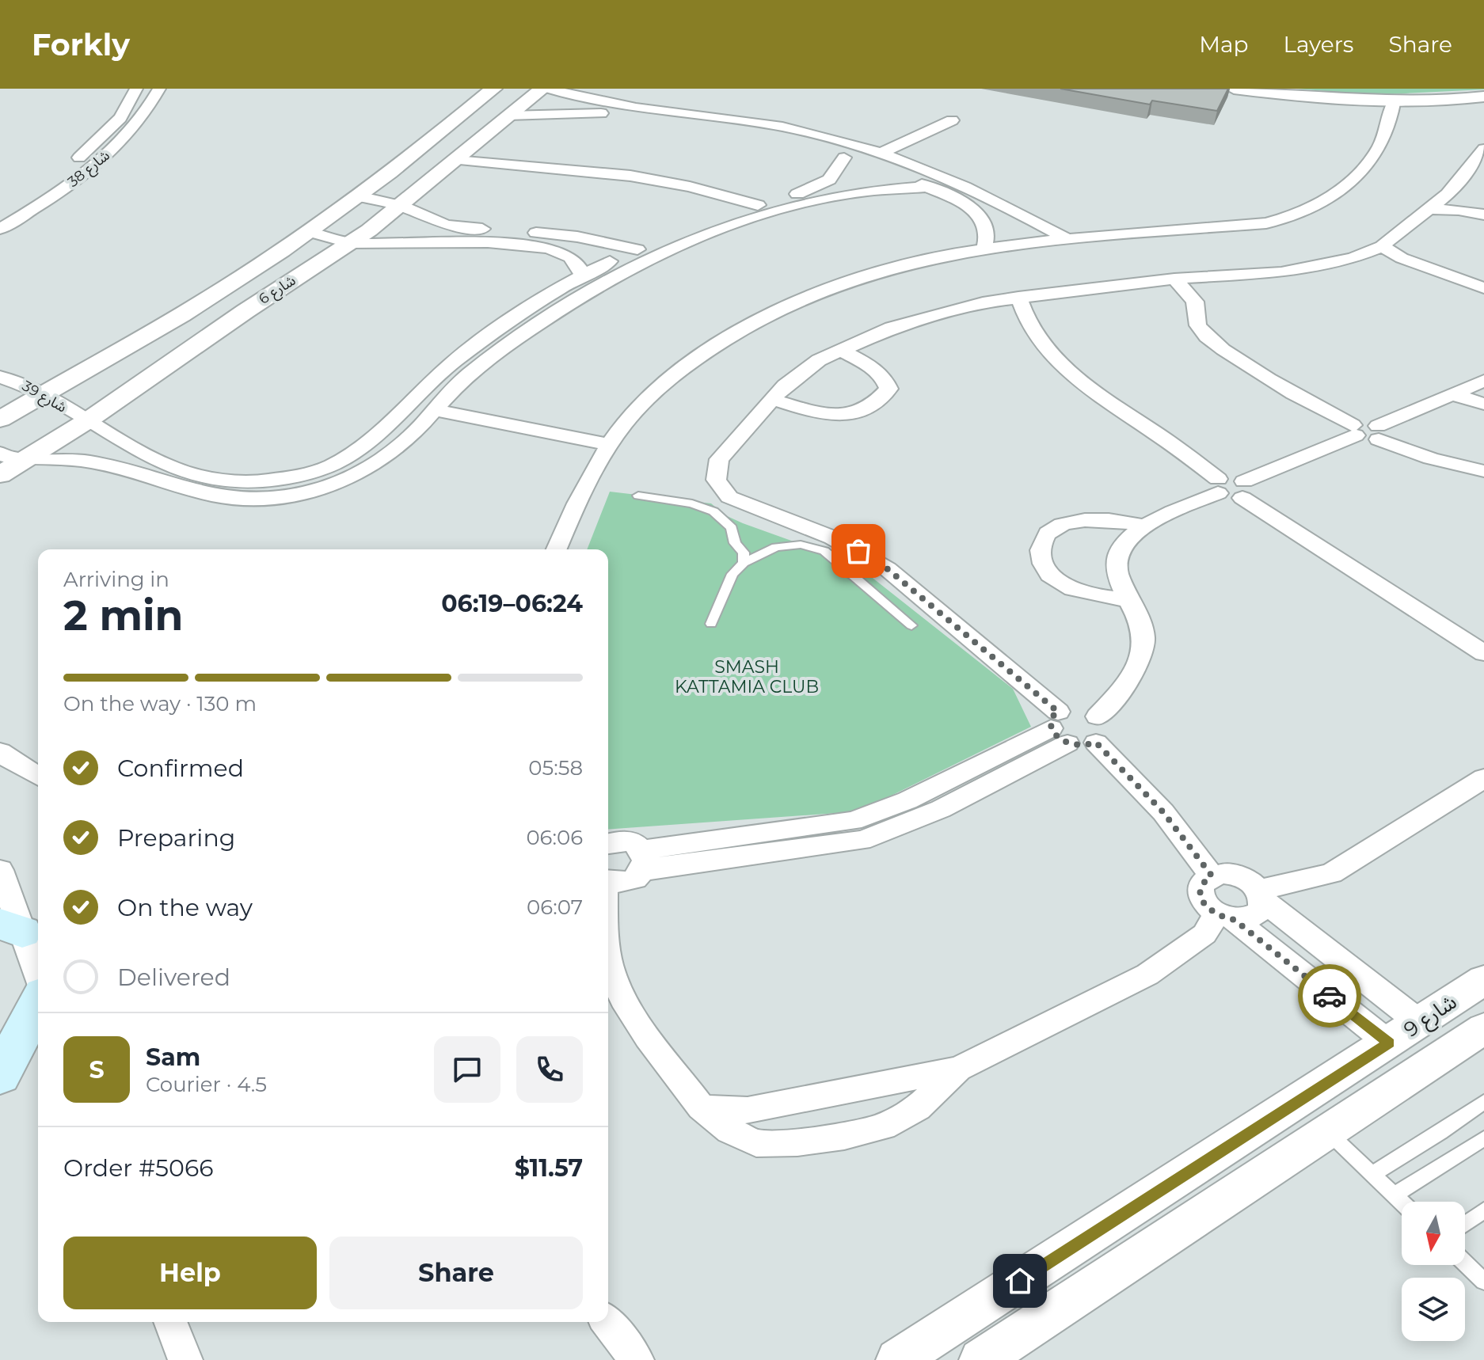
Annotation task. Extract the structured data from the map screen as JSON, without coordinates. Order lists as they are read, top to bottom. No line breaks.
{"streets":{"street":["شارع 38","شارع 6","شارع 39","شارع 9"]},"crossings":[["شارع 6","شارع 39"]],"parks":["SMASH KATTAMIA CLUB"],"north":"bottom","page":{"header":"Forkly","nav":["Map","Layers","Share"],"heading":["2 min","Arriving in","06:19–06:24"],"panel":["Sam","Courier · 4.5","Order #5066","$11.57"],"bar":"On the way · 130 m","list":[["Confirmed","05:58"],["Preparing","06:06"],["On the way","06:07"],"Delivered"],"round":"S","buttons":["Help","Share"]}}
